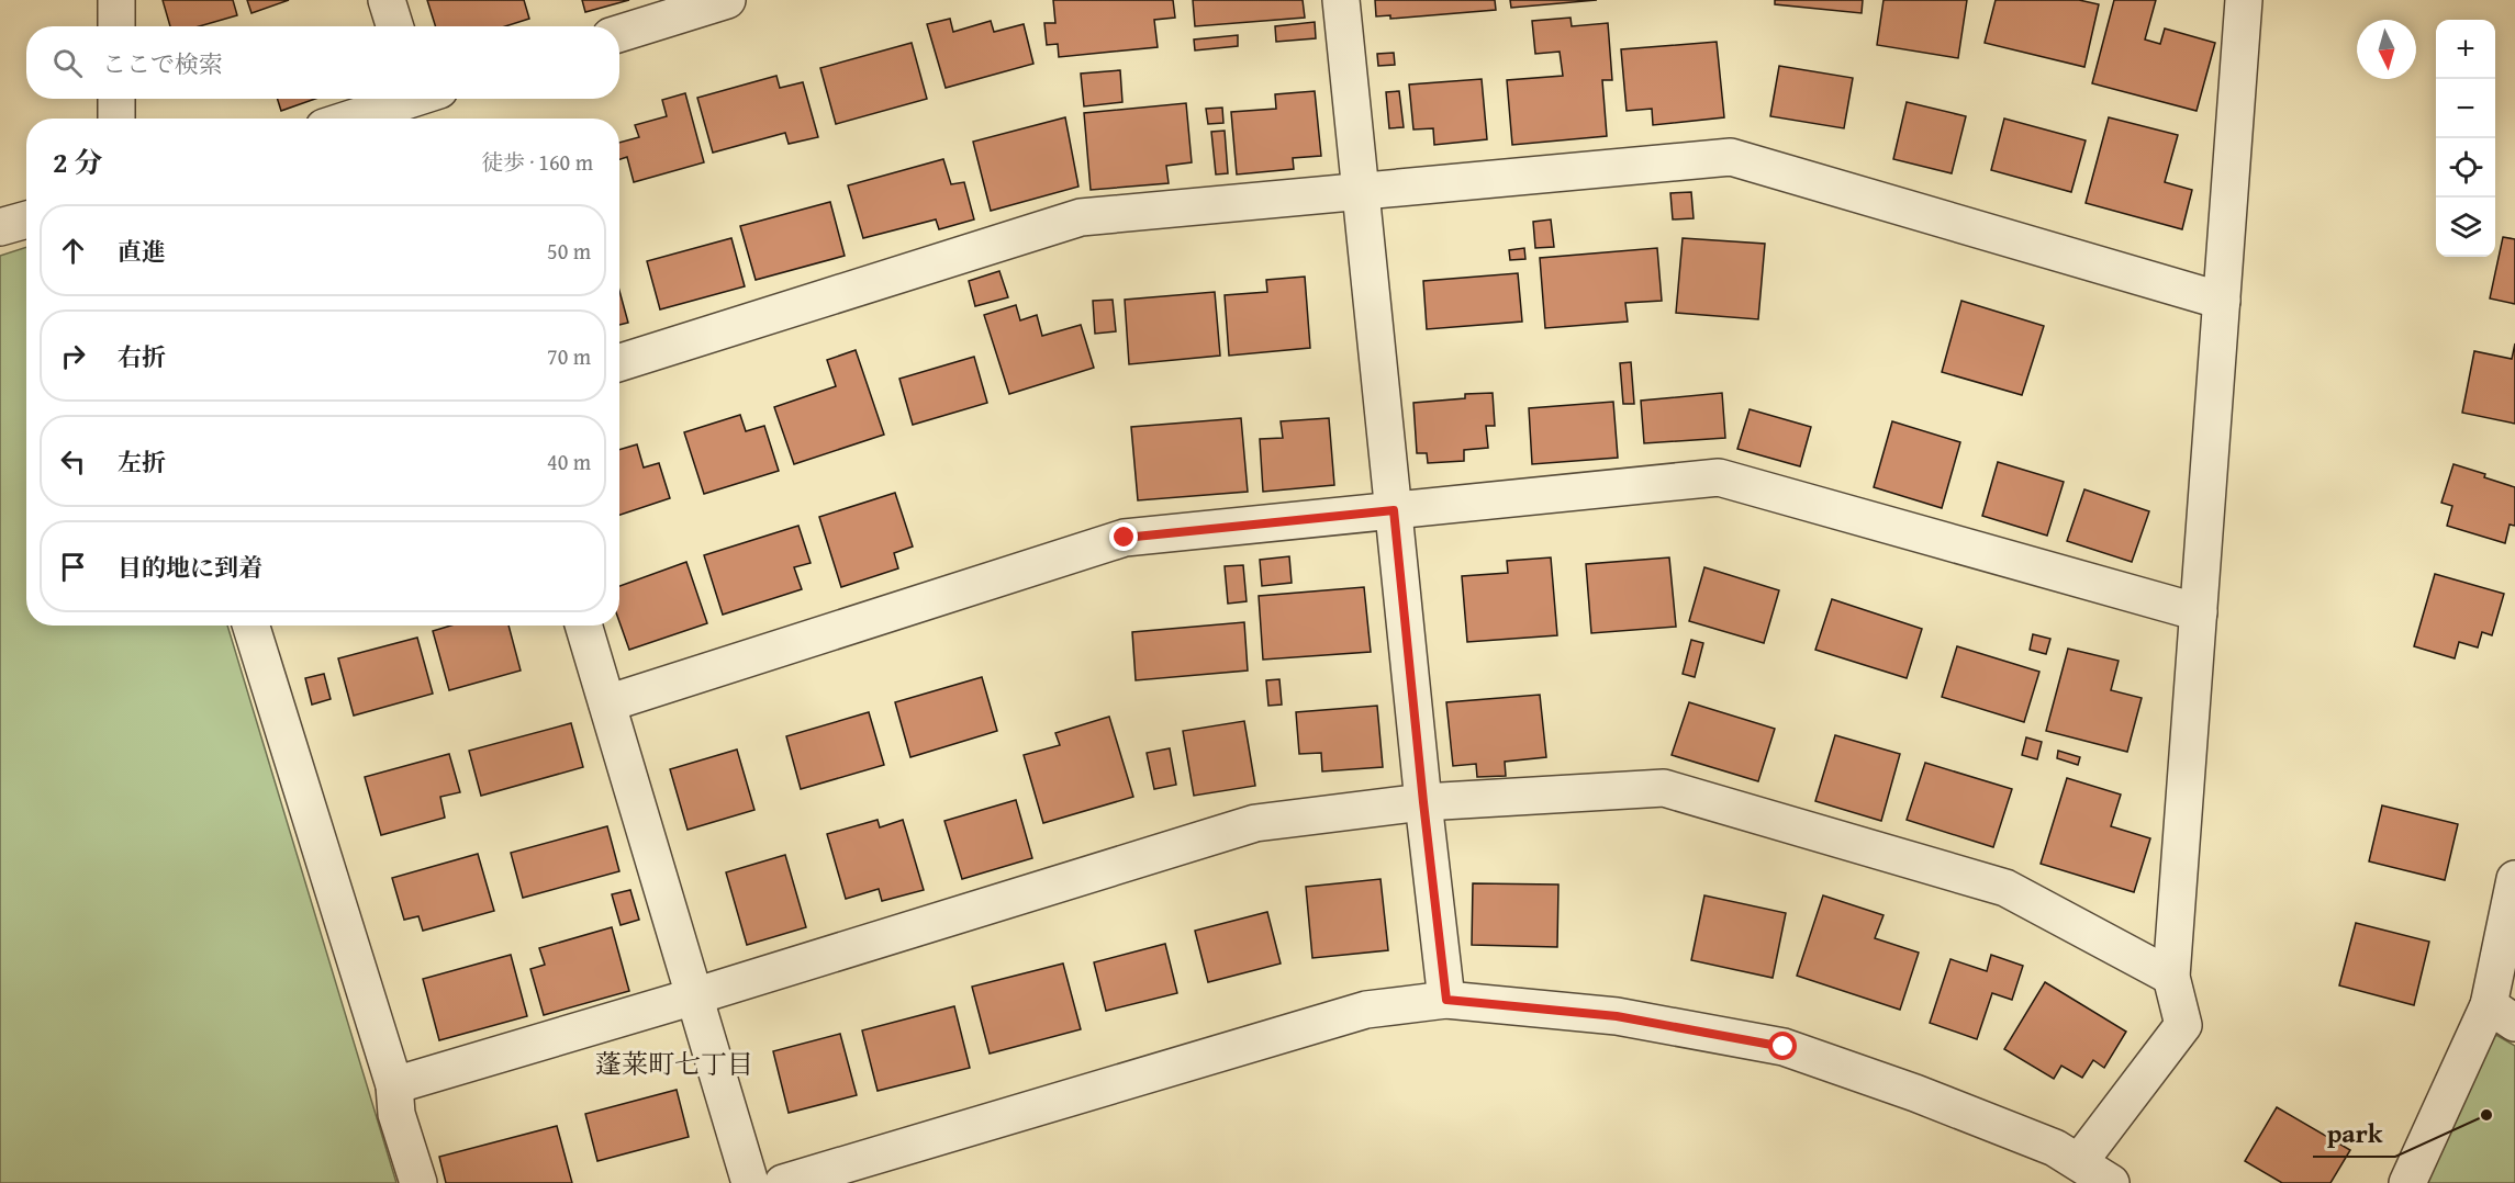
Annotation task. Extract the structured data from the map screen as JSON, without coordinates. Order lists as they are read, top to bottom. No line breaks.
{"districts":["蓬莱町七丁目"],"places":["park"],"north":"bottom","page":{"map_buttons":["+","−"],"search":"ここで検索","heading":["2 分","徒歩 · 160 m"],"list":[["直進","50 m"],["右折","70 m"],["左折","40 m"],"目的地に到着"]}}
